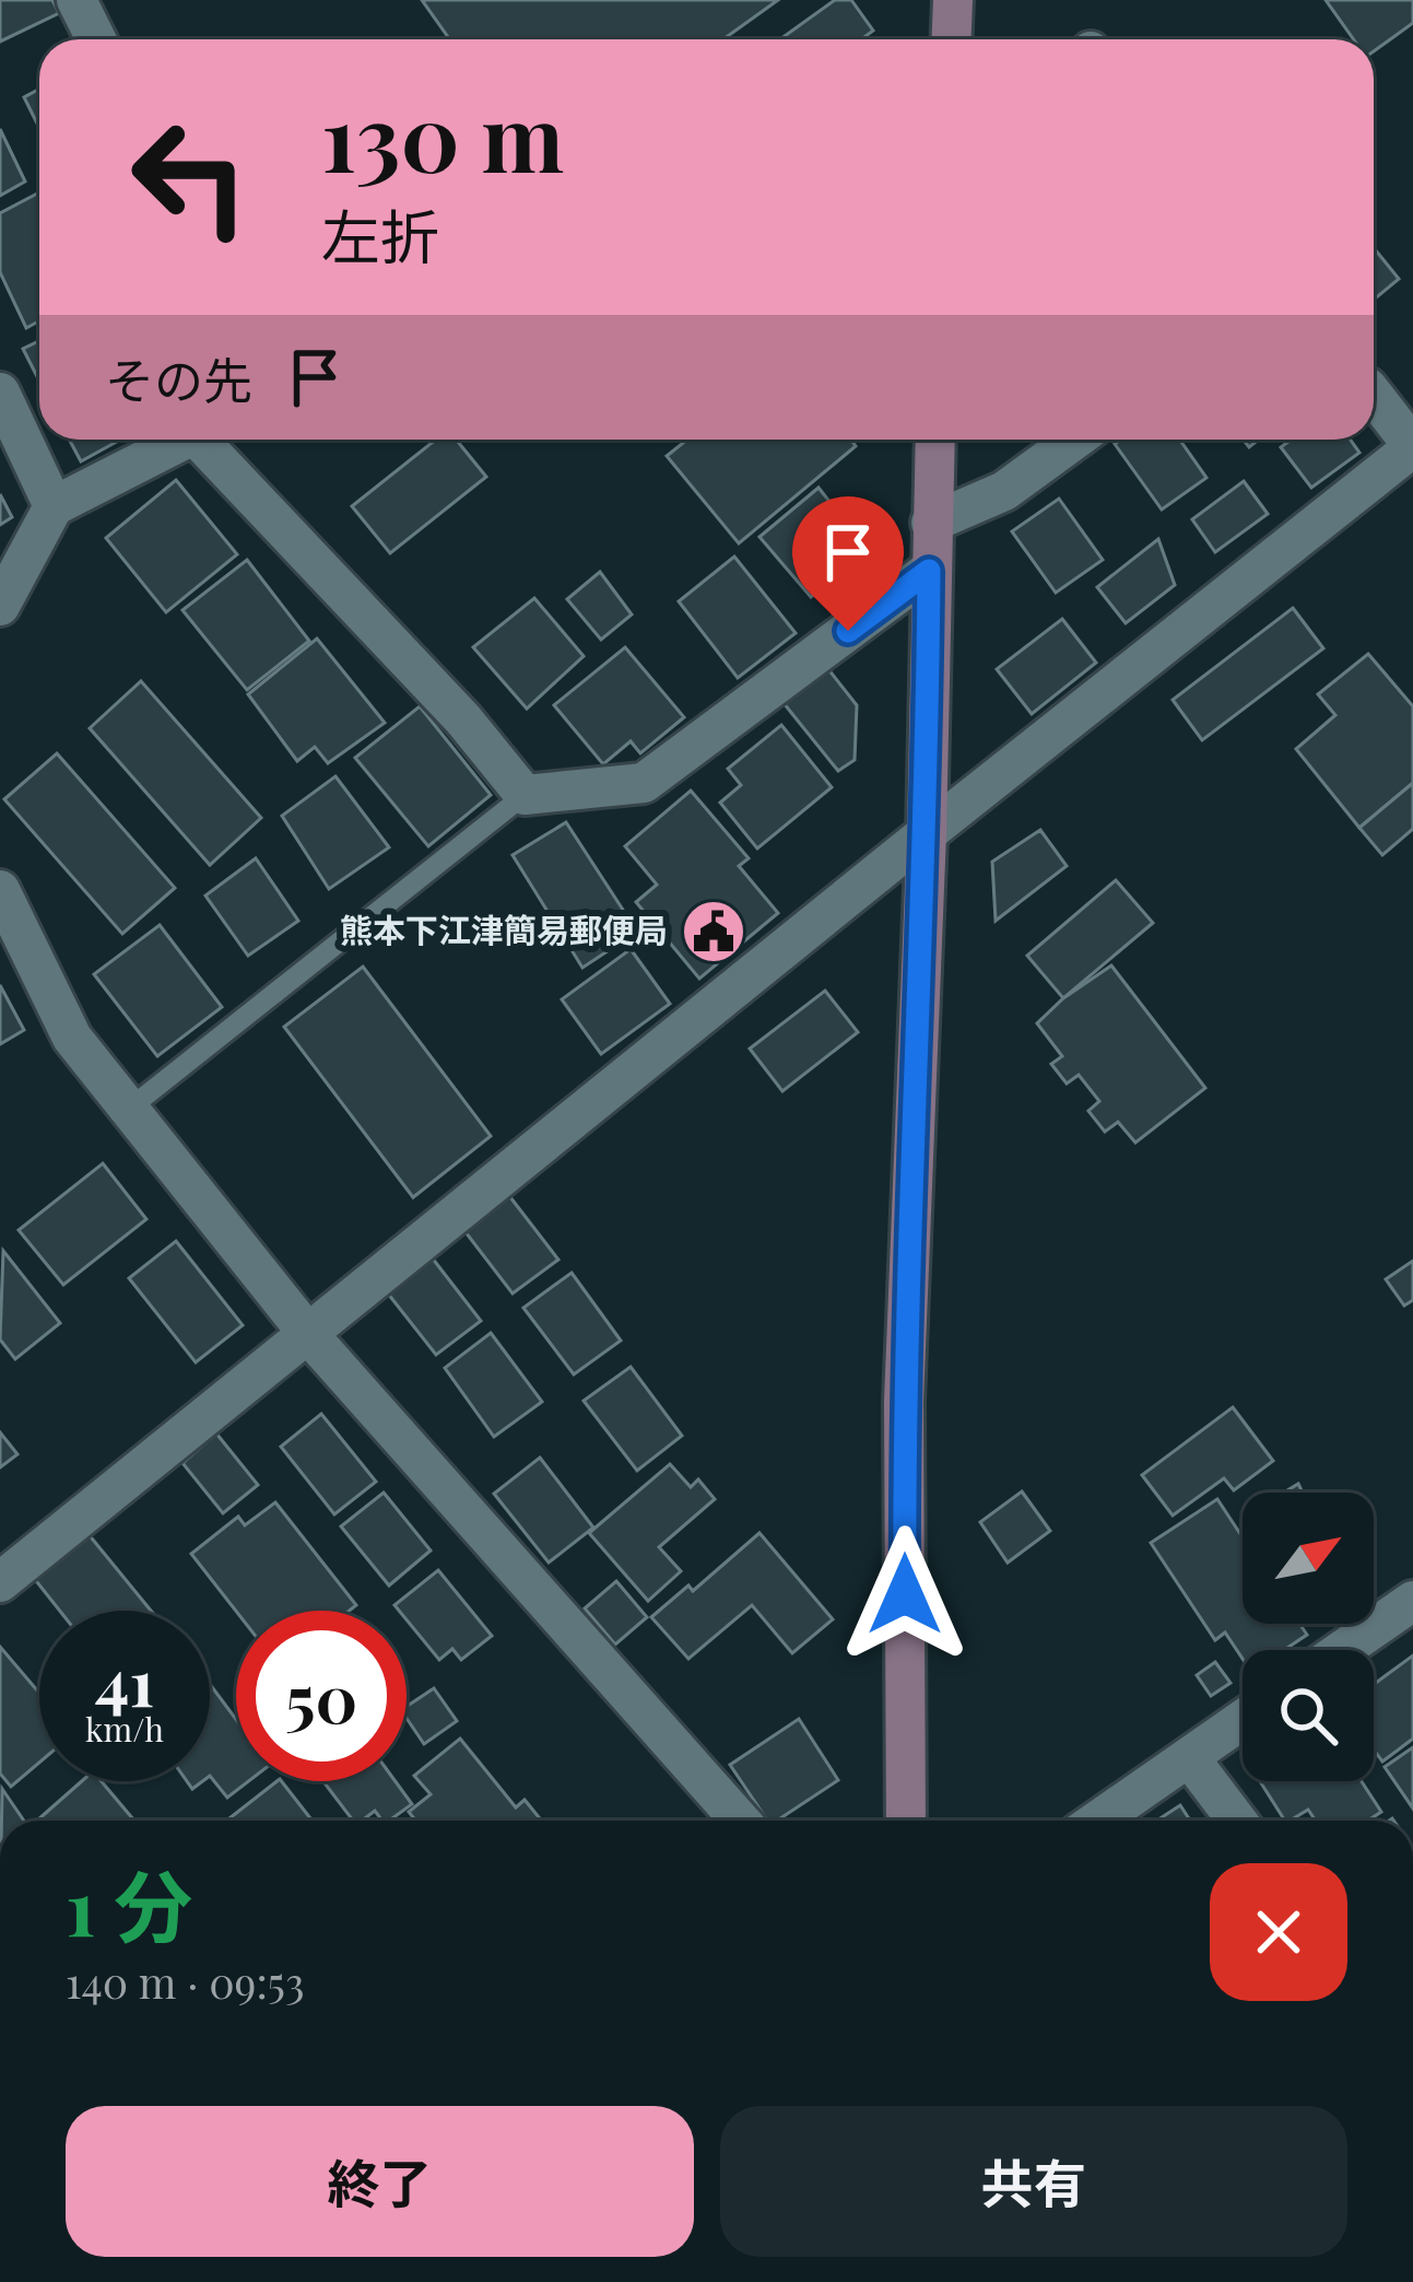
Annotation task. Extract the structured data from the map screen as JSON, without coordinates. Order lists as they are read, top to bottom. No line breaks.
{"places":{"public building":["熊本下江津簡易郵便局"]},"north":"top right","page":{"turn":["130 m","左折"],"then":"その先","speed":"41 km/h","limit":"50","heading":["1 分","140 m · 09:53"],"buttons":["終了","共有"]}}
